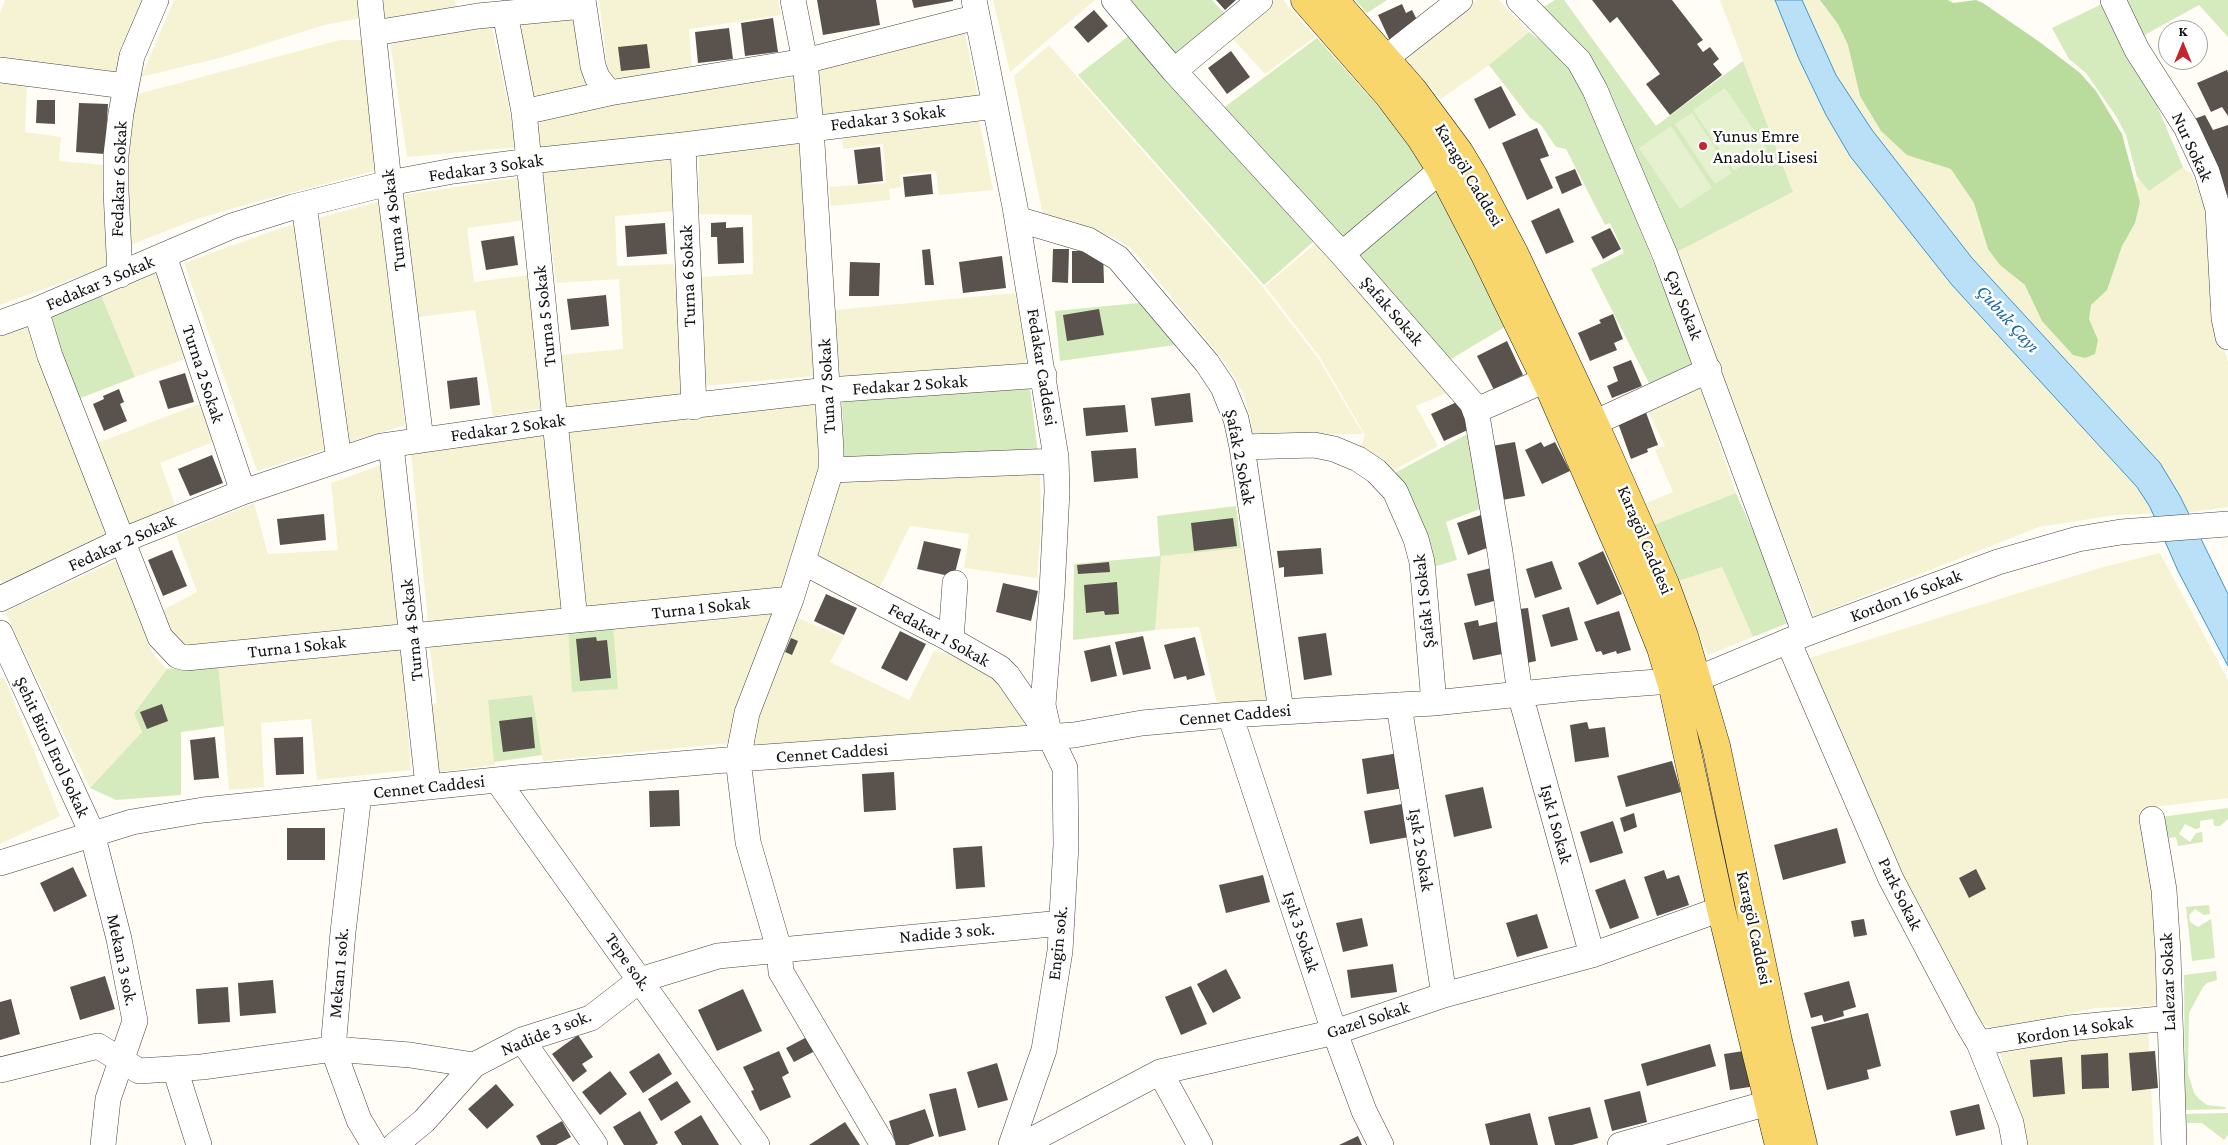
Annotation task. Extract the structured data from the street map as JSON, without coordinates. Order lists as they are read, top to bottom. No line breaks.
{"streets":{"main road":["Karagöl Caddesi"],"street":["Fedakar 3 Sokak","Nur Sokak","Fedakar 6 Sokak","Turna 4 Sokak","Turna 6 Sokak","Çay Sokak","Şafak Sokak","Turna 5 Sokak","Fedakar Caddesi","Turna 2 Sokak","Fedakar 2 Sokak","Tuna 7 Sokak","Şafak 2 Sokak","Kordon 16 Sokak","Şafak 1 Sokak","Turna 1 Sokak","Fedakar 1 Sokak","Cennet Caddesi","Şehit Birol Erol Sokak","Işık 1 Sokak","Işık 2 Sokak","Park Sokak","Işık 3 Sokak","Nadide 3 sok.","Engin sok.","Mekan 3 sok.","Tepe sok.","Mekan 1 sok.","Lalezar Sokak","Gazel Sokak","Kordon 14 Sokak"]},"crossings":[["Fedakar 3 Sokak","Fedakar 6 Sokak"],["Fedakar 3 Sokak","Turna 4 Sokak"],["Fedakar 3 Sokak","Turna 6 Sokak"],["Fedakar 3 Sokak","Turna 5 Sokak"],["Fedakar 3 Sokak","Fedakar Caddesi"],["Fedakar 3 Sokak","Turna 2 Sokak"],["Fedakar 3 Sokak","Tuna 7 Sokak"],["Fedakar 3 Sokak","Turna 1 Sokak"],["Karagöl Caddesi","Kordon 16 Sokak"],["Turna 4 Sokak","Fedakar 2 Sokak"],["Turna 4 Sokak","Turna 1 Sokak"],["Turna 4 Sokak","Cennet Caddesi"],["Turna 6 Sokak","Fedakar 2 Sokak"],["Çay Sokak","Kordon 16 Sokak"],["Çay Sokak","Park Sokak"],["Şafak Sokak","Cennet Caddesi"],["Şafak Sokak","Işık 1 Sokak"],["Turna 5 Sokak","Fedakar 2 Sokak"],["Turna 5 Sokak","Turna 1 Sokak"],["Fedakar Caddesi","Fedakar 2 Sokak"],["Fedakar Caddesi","Şafak 2 Sokak"],["Fedakar Caddesi","Fedakar 1 Sokak"],["Fedakar Caddesi","Cennet Caddesi"],["Fedakar Caddesi","Engin sok."],["Turna 2 Sokak","Fedakar 2 Sokak"],["Fedakar 2 Sokak","Tuna 7 Sokak"],["Fedakar 2 Sokak","Turna 1 Sokak"],["Tuna 7 Sokak","Turna 1 Sokak"],["Tuna 7 Sokak","Fedakar 1 Sokak"],["Tuna 7 Sokak","Cennet Caddesi"],["Tuna 7 Sokak","Nadide 3 sok."],["Şafak 2 Sokak","Şafak 1 Sokak"],["Şafak 2 Sokak","Cennet Caddesi"],["Kordon 16 Sokak","Cennet Caddesi"],["Kordon 16 Sokak","Park Sokak"],["Şafak 1 Sokak","Cennet Caddesi"],["Fedakar 1 Sokak","Cennet Caddesi"],["Fedakar 1 Sokak","Engin sok."],["Cennet Caddesi","Şehit Birol Erol Sokak"],["Cennet Caddesi","Işık 1 Sokak"],["Cennet Caddesi","Işık 2 Sokak"],["Cennet Caddesi","Işık 3 Sokak"],["Cennet Caddesi","Engin sok."],["Cennet Caddesi","Mekan 3 sok."],["Cennet Caddesi","Tepe sok."],["Cennet Caddesi","Mekan 1 sok."],["Şehit Birol Erol Sokak","Mekan 3 sok."],["Işık 1 Sokak","Gazel Sokak"],["Işık 2 Sokak","Gazel Sokak"],["Park Sokak","Kordon 14 Sokak"],["Işık 3 Sokak","Gazel Sokak"],["Nadide 3 sok.","Engin sok."],["Nadide 3 sok.","Tepe sok."],["Lalezar Sokak","Kordon 14 Sokak"]],"water":["Çubuk Çayı"],"places":["Yunus Emre Anadolu Lisesi"],"north":"top"}
